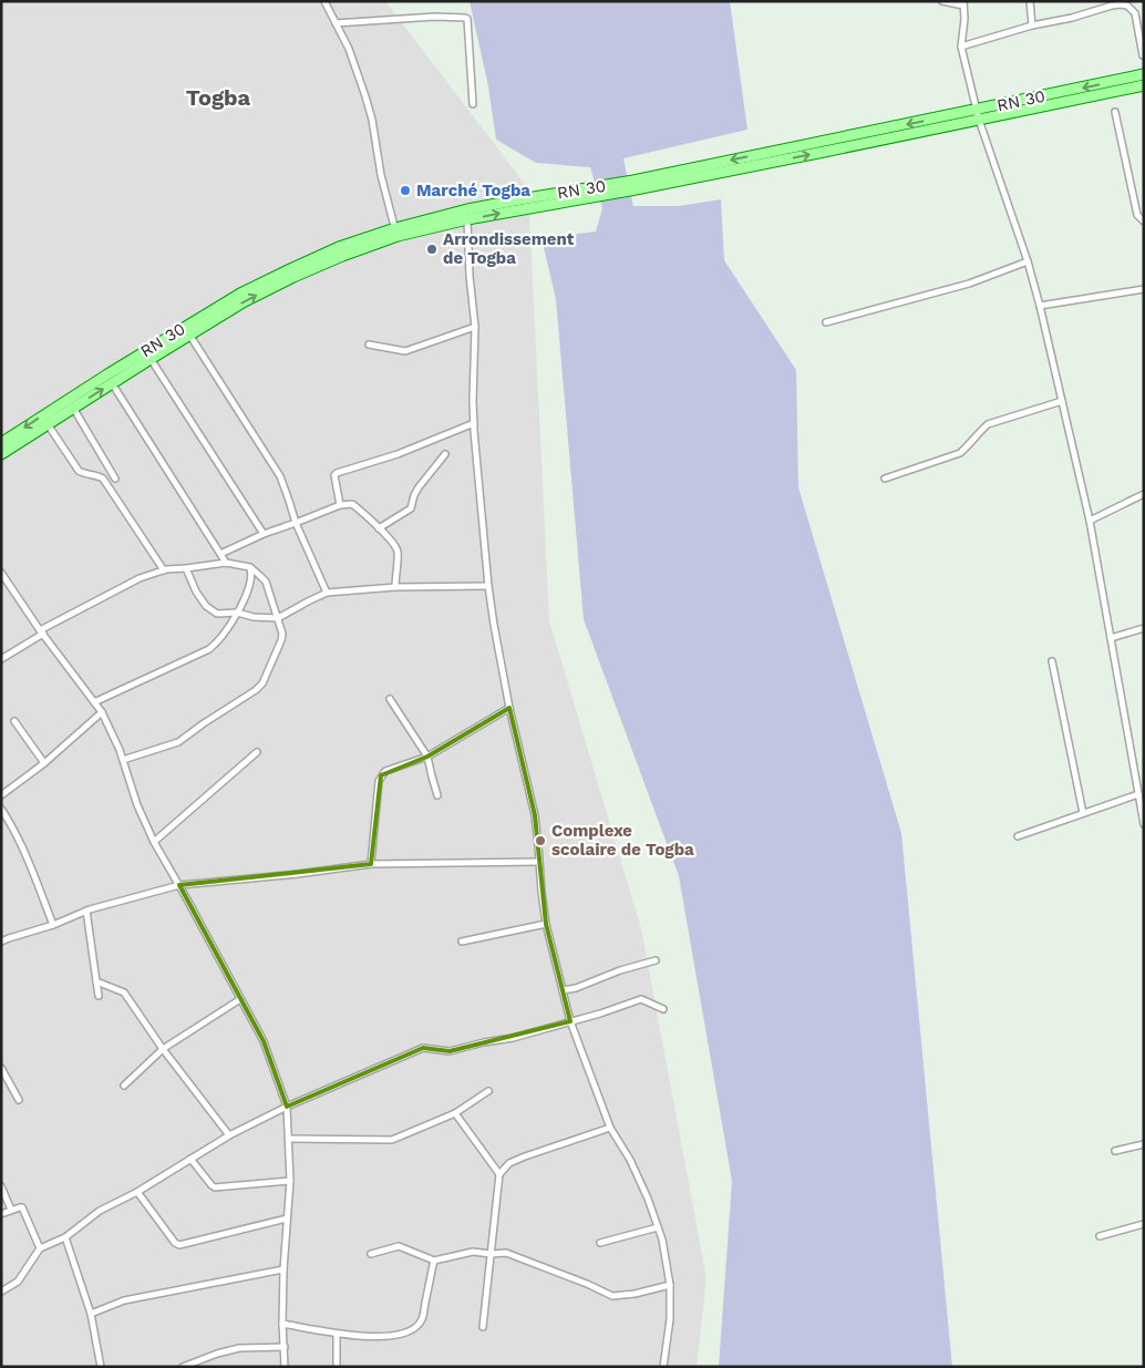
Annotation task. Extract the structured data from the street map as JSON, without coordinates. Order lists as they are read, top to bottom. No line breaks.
{"streets":{"main road":["RN 30"]},"districts":["Togba"],"places":["Marché Togba","Arrondissement de Togba","Complexe scolaire de Togba"]}
